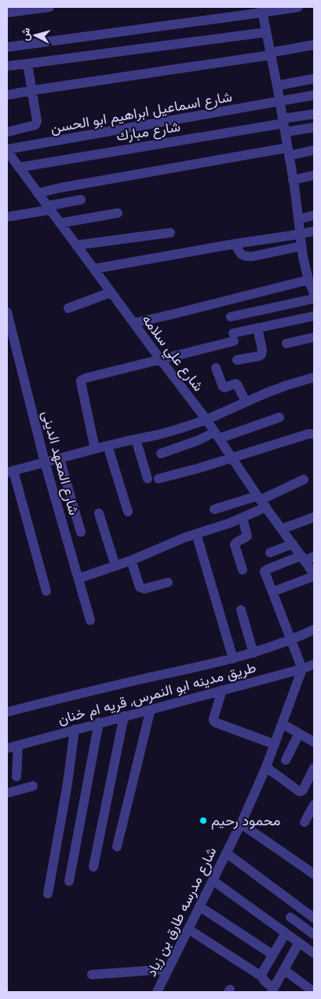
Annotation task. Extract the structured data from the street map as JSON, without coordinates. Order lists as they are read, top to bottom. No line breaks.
{"streets":{"street":["شارع اسماعيل ابراهيم ابو الحسن","شارع مبارك","شارع علي سلامه","شارع المعهد الدينى","طريق مدينه ابو النمرس, قريه ام خنان","شارع مدرسه طارق بن زياد"]},"crossings":[["شارع اسماعيل ابراهيم ابو الحسن","شارع علي سلامه"],["شارع مبارك","شارع علي سلامه"],["طريق مدينه ابو النمرس, قريه ام خنان","شارع مدرسه طارق بن زياد"]],"places":["محمود رحيم"],"north":"left"}
